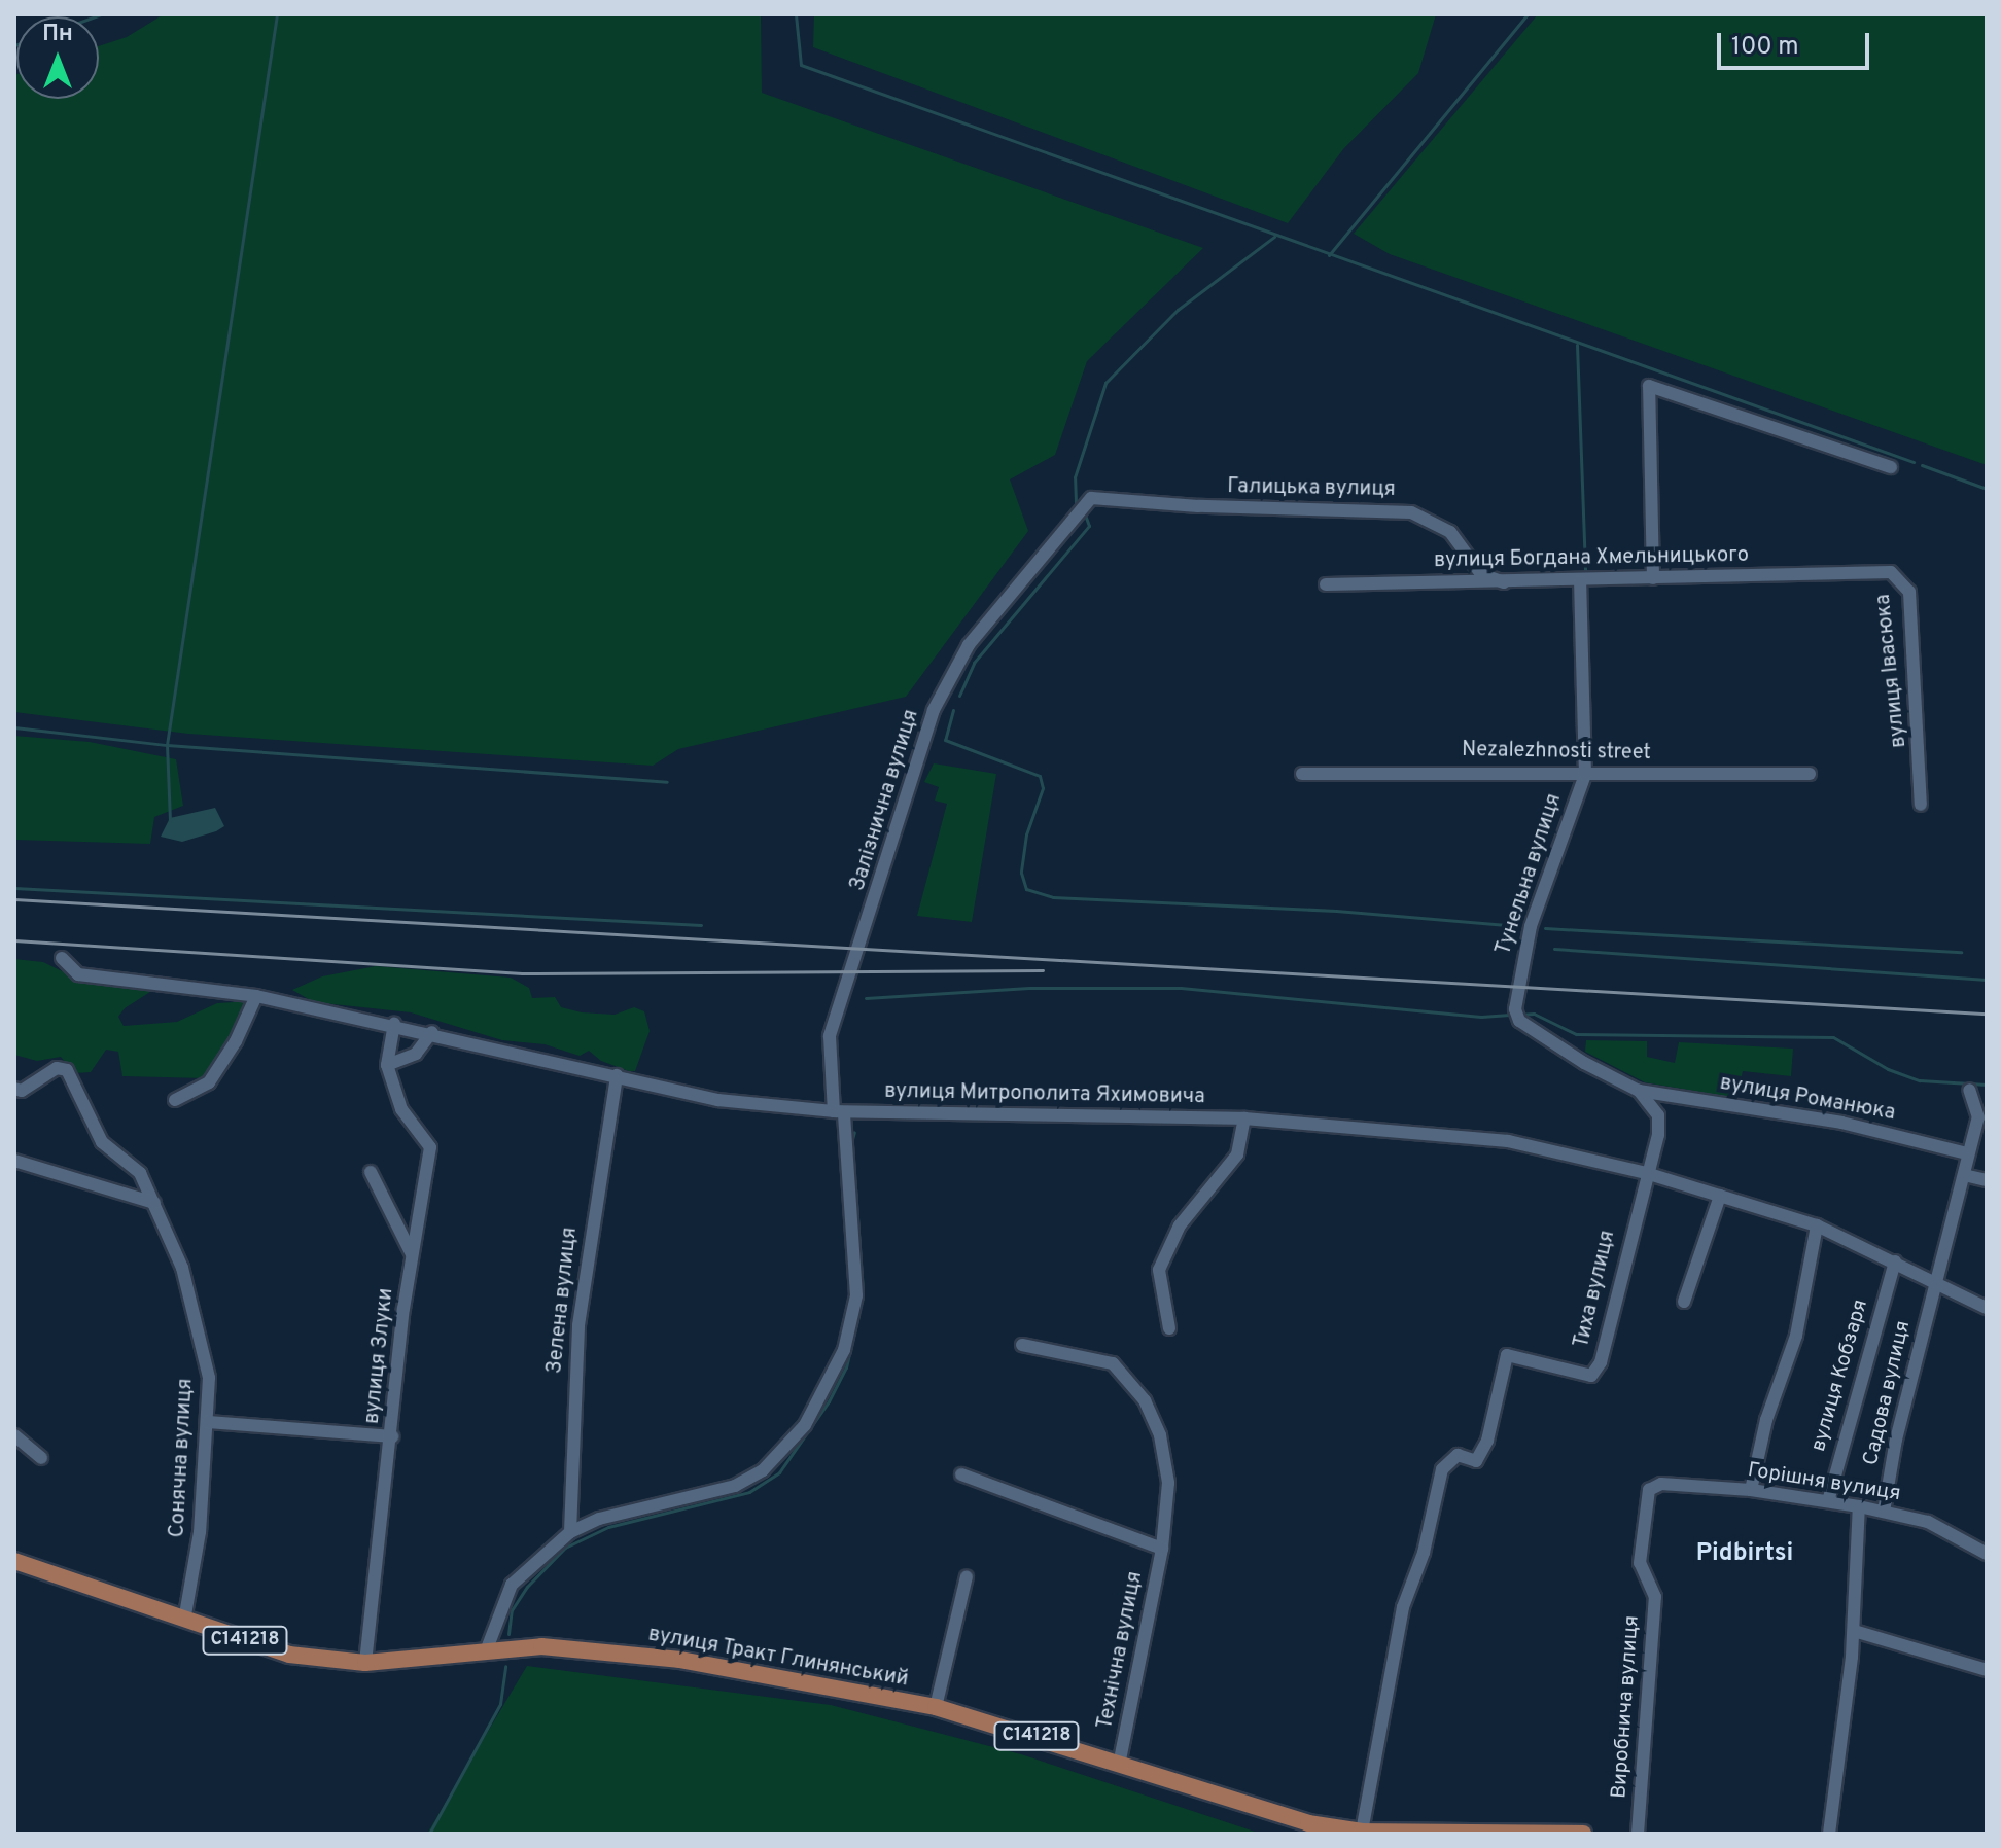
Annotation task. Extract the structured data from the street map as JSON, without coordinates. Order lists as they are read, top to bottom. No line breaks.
{"streets":{"main road":["С141218","вулиця Тракт Глинянський"],"street":["Галицька вулиця","вулиця Богдана Хмельницького","вулиця Івасюка","Nezalezhnosti street","Залізнична вулиця","Тунельна вулиця","вулиця Митрополита Яхимовича","вулиця Романюка","Тиха вулиця","Зелена вулиця","вулиця Злуки","вулиця Кобзаря","Садова вулиця","Сонячна вулиця","Горішня вулиця","Технічна вулиця","Виробнича вулиця"]},"crossings":[["Галицька вулиця","вулиця Богдана Хмельницького"],["Галицька вулиця","Залізнична вулиця"],["вулиця Богдана Хмельницького","вулиця Івасюка"],["вулиця Богдана Хмельницького","Тунельна вулиця"],["Nezalezhnosti street","Тунельна вулиця"],["Залізнична вулиця","вулиця Митрополита Яхимовича"],["Залізнична вулиця","Зелена вулиця"],["Залізнична вулиця","вулиця Тракт Глинянський"],["Тунельна вулиця","вулиця Романюка"],["вулиця Митрополита Яхимовича","Тиха вулиця"],["вулиця Митрополита Яхимовича","вулиця Кобзаря"],["вулиця Митрополита Яхимовича","Садова вулиця"],["Тиха вулиця","вулиця Тракт Глинянський"],["вулиця Злуки","вулиця Тракт Глинянський"],["вулиця Кобзаря","Горішня вулиця"],["Садова вулиця","Горішня вулиця"],["Сонячна вулиця","вулиця Тракт Глинянський"],["Горішня вулиця","Виробнича вулиця"],["Технічна вулиця","вулиця Тракт Глинянський"]],"districts":["Pidbirtsi"],"scale_bar":"100 m","north":"top"}
